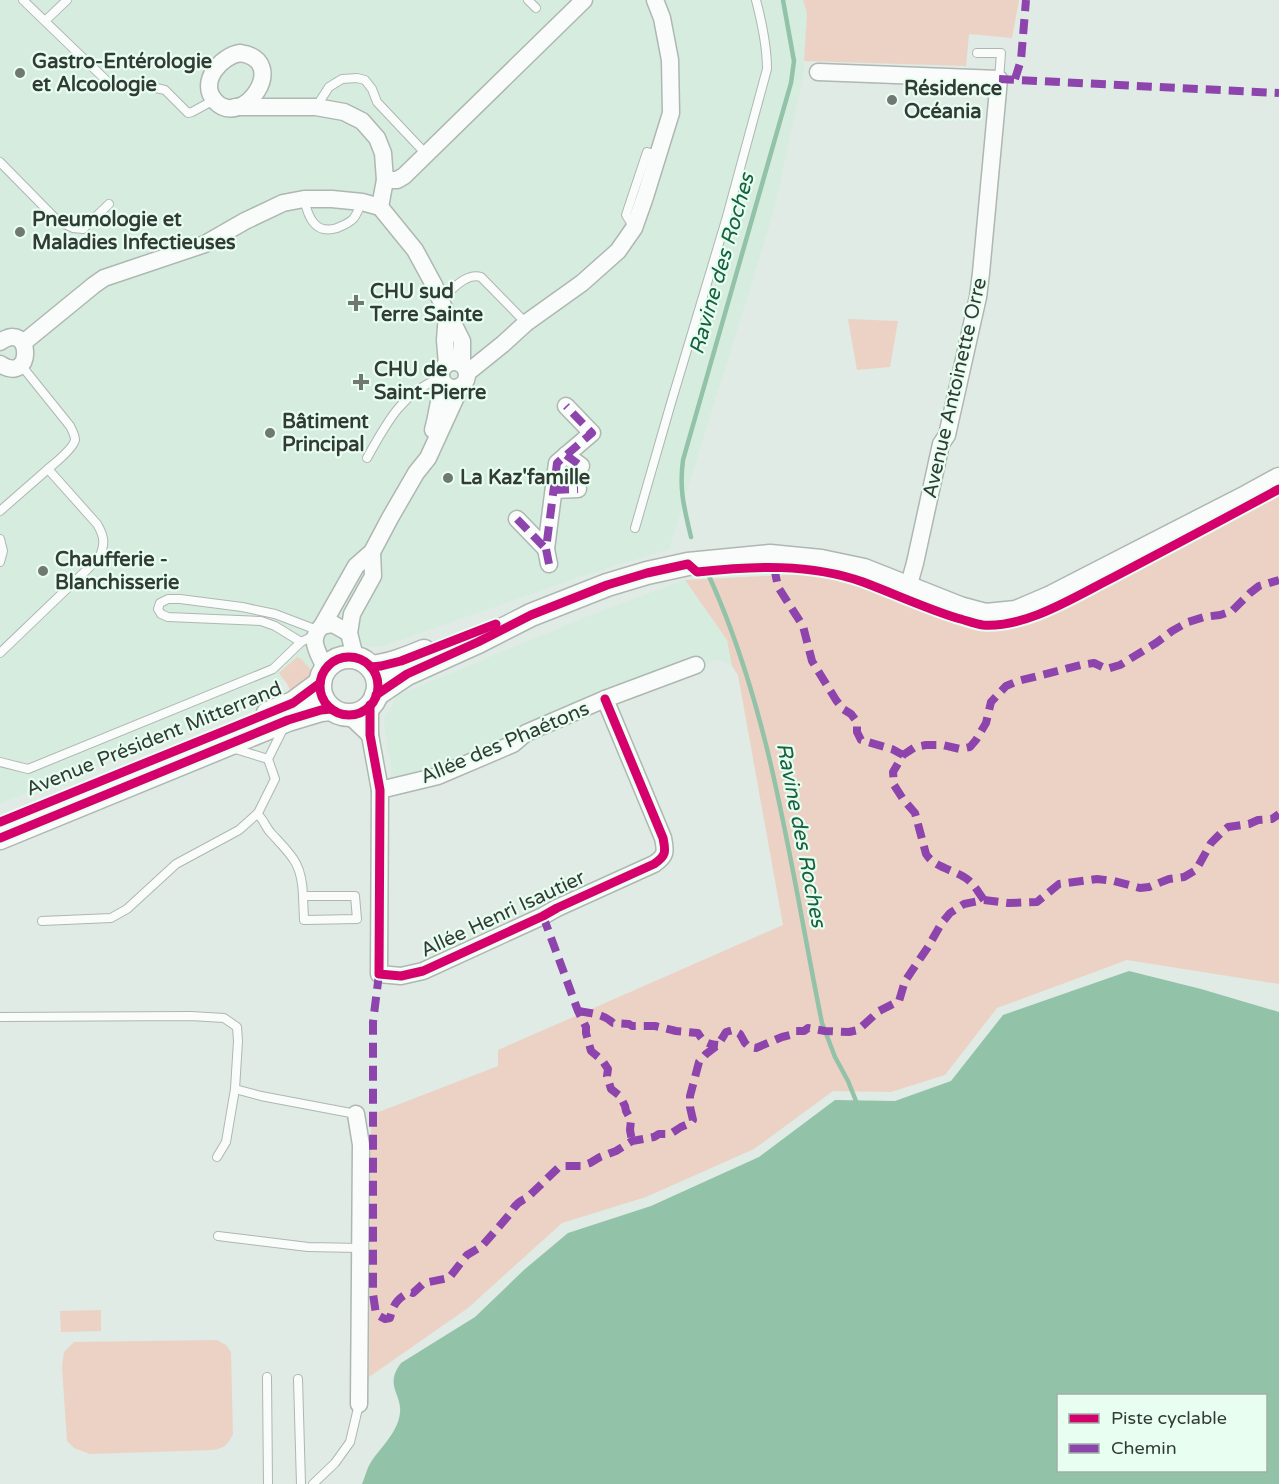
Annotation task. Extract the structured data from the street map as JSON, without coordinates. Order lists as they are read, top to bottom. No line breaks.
{"streets":{"main road":["Avenue Président Mitterrand"],"street":["Avenue Antoinette Orre","Allée des Phaétons","Allée Henri Isautier"]},"crossings":[["Avenue Président Mitterrand","Allée Henri Isautier"],["Allée des Phaétons","Allée Henri Isautier"]],"water":["Ravine des Roches"],"places":{"other":["Gastro-Entérologie et Alcoologie","Résidence Océania","Pneumologie et Maladies Infectieuses","Bâtiment Principal","La Kaz'famille","Chaufferie - Blanchisserie"],"health":["CHU sud Terre Sainte","CHU de Saint-Pierre"]},"legend":["Piste cyclable","Chemin"]}
